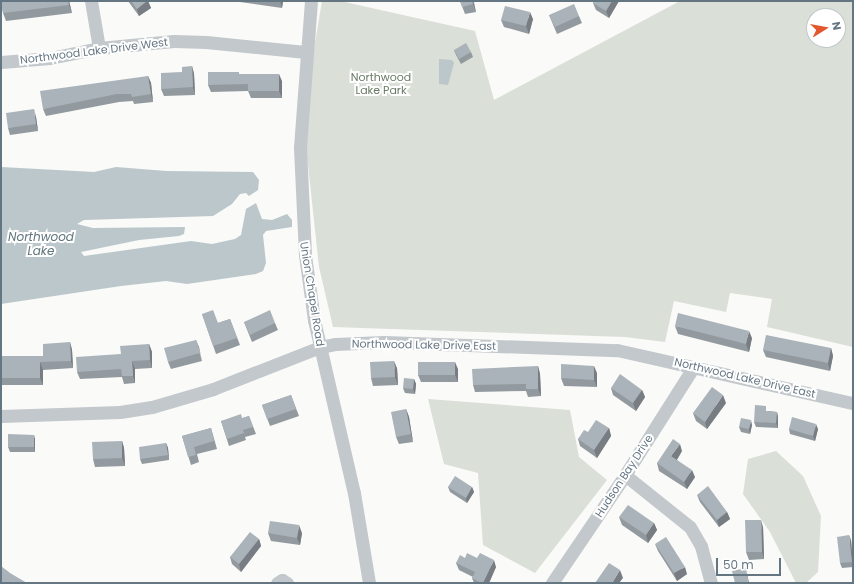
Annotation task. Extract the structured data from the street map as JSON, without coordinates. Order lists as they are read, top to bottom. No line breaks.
{"streets":{"street":["Northwood Lake Drive West","Union Chapel Road","Northwood Lake Drive East","Hudson Bay Drive"]},"crossings":[["Northwood Lake Drive West","Union Chapel Road"],["Union Chapel Road","Northwood Lake Drive East"],["Northwood Lake Drive East","Hudson Bay Drive"]],"water":["Northwood Lake"],"parks":["Northwood Lake Park"],"scale_bar":"50 m","north":"right"}
